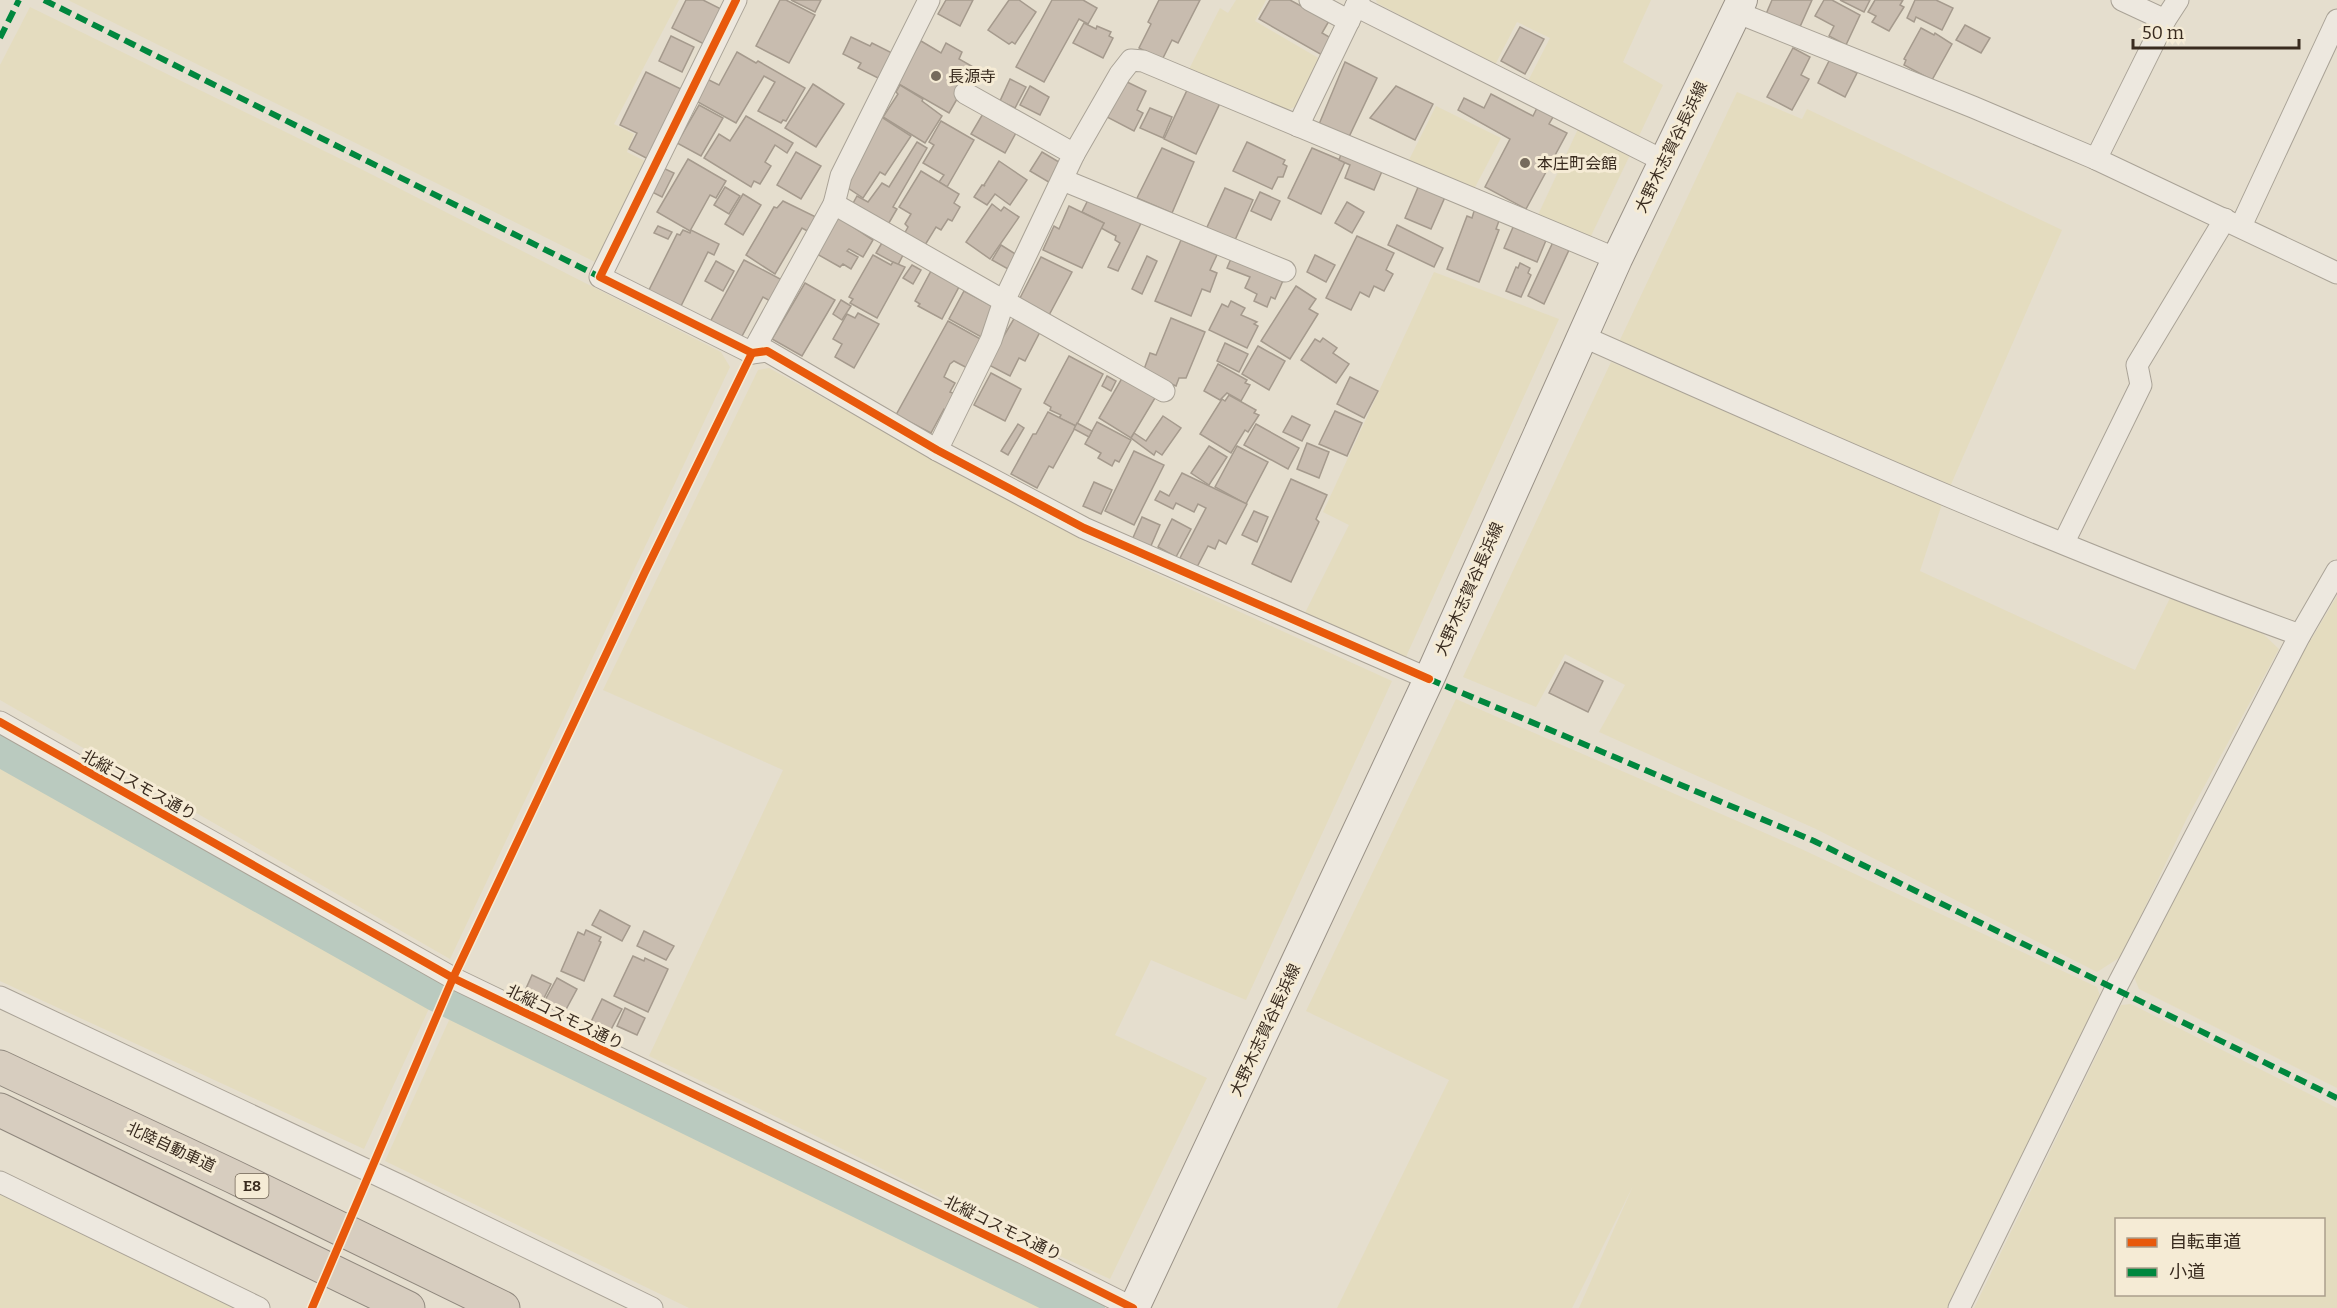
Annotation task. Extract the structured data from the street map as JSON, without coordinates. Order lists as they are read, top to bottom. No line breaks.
{"streets":{"highway":["北陸自動車道","E8"],"main road":["大野木志賀谷長浜線"],"street":["北縦コスモス通り"]},"crossings":[["大野木志賀谷長浜線","北縦コスモス通り"]],"places":["長源寺","本庄町会館"],"legend":["自転車道","小道"],"scale_bar":"50 m"}
